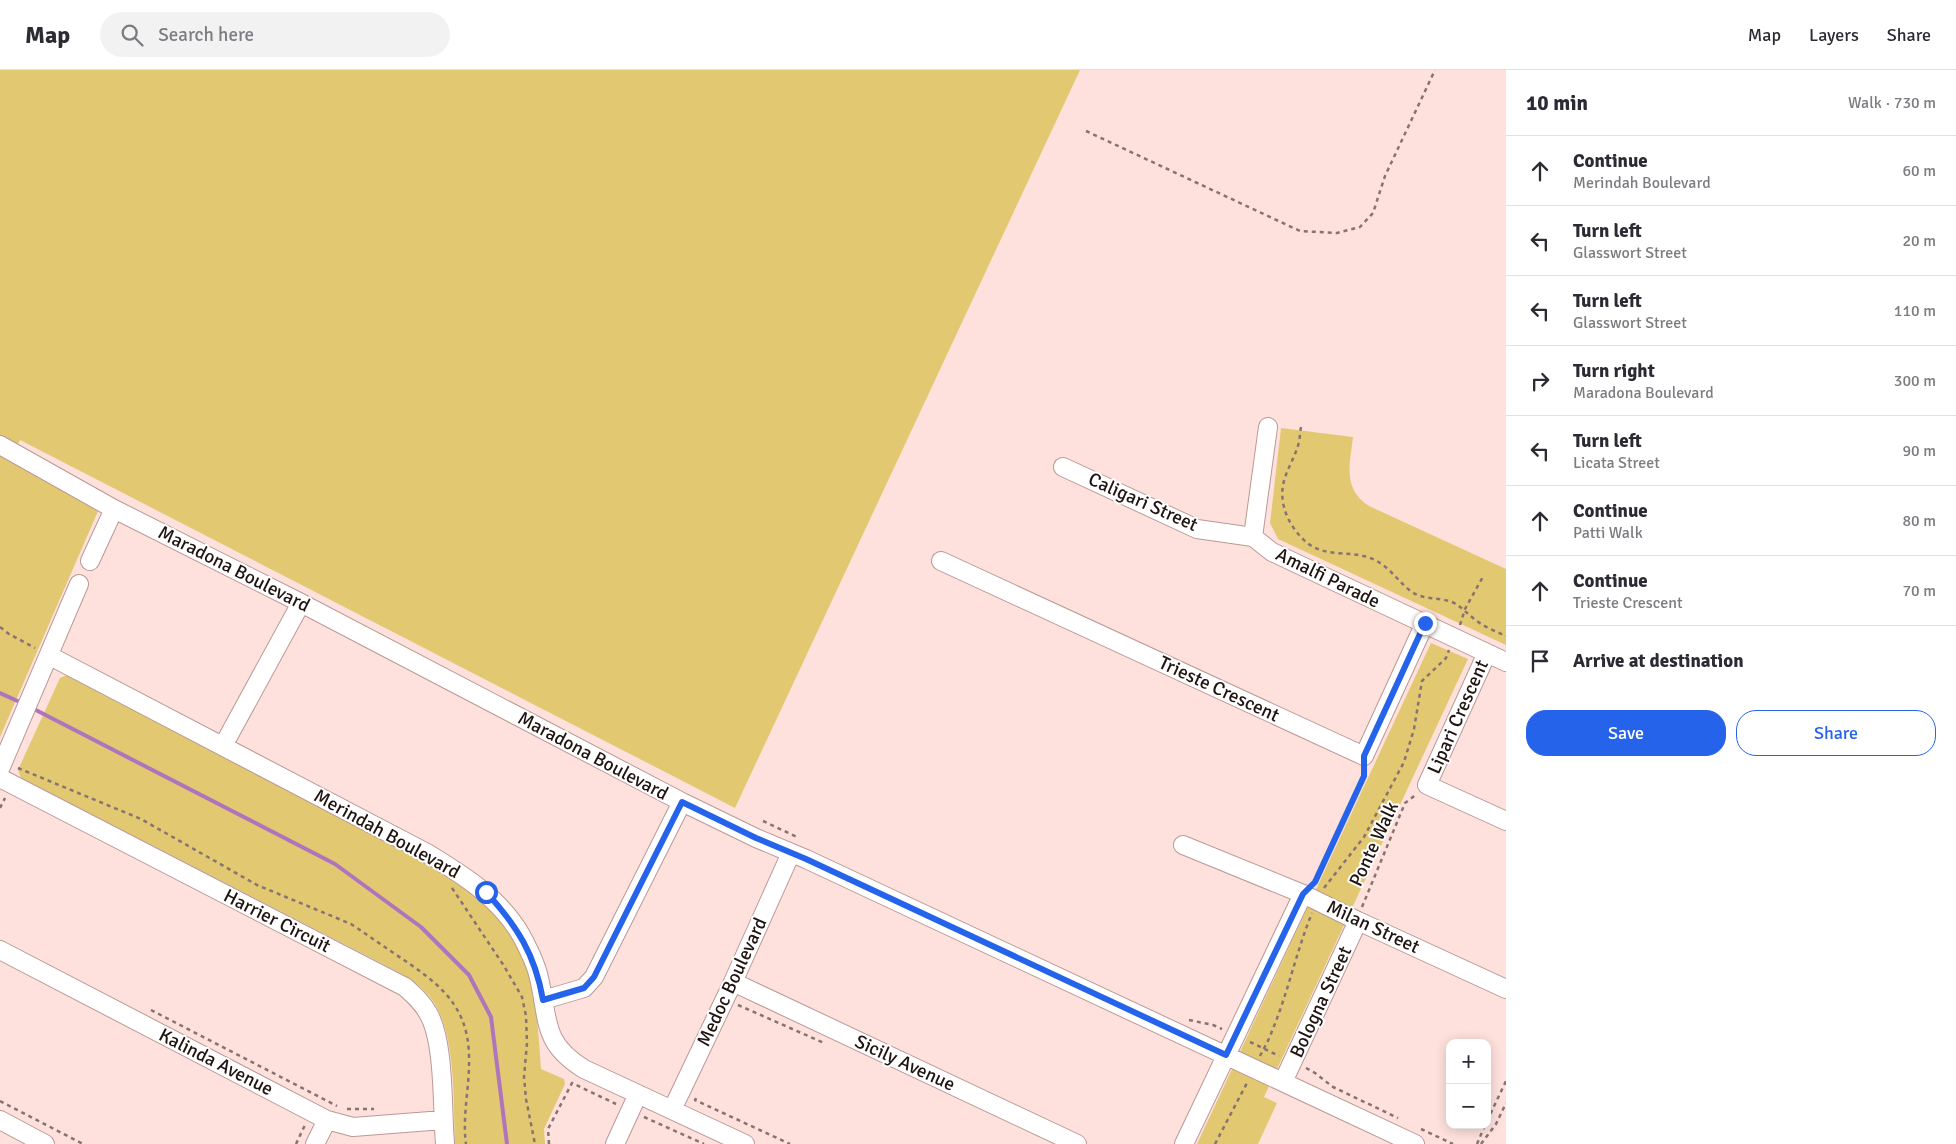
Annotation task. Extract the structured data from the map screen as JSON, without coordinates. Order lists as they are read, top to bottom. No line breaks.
{"streets":{"street":["Caligari Street","Maradona Boulevard","Amalfi Parade","Trieste Crescent","Lipari Crescent","Merindah Boulevard","Harrier Circuit","Milan Street","Medoc Boulevard","Bologna Street","Kalinda Avenue","Sicily Avenue"],"path":["Ponte Walk"]},"crossings":[["Caligari Street","Amalfi Parade"],["Maradona Boulevard","Medoc Boulevard"],["Maradona Boulevard","Bologna Street"],["Amalfi Parade","Lipari Crescent"],["Lipari Crescent","Ponte Walk"],["Merindah Boulevard","Medoc Boulevard"],["Ponte Walk","Milan Street"],["Ponte Walk","Bologna Street"],["Harrier Circuit","Kalinda Avenue"],["Milan Street","Bologna Street"],["Medoc Boulevard","Sicily Avenue"]],"page":{"header":"Map","search":"Search here","nav":["Map","Layers","Share"],"heading":["10 min","Walk · 730 m"],"list":[["Continue","Merindah Boulevard","60 m"],["Turn left","Glasswort Street","20 m"],["Turn left","Glasswort Street","110 m"],["Turn right","Maradona Boulevard","300 m"],["Turn left","Licata Street","90 m"],["Continue","Patti Walk","80 m"],["Continue","Trieste Crescent","70 m"],"Arrive at destination"],"buttons":["Save","Share"],"map_buttons":["+","−"]}}
